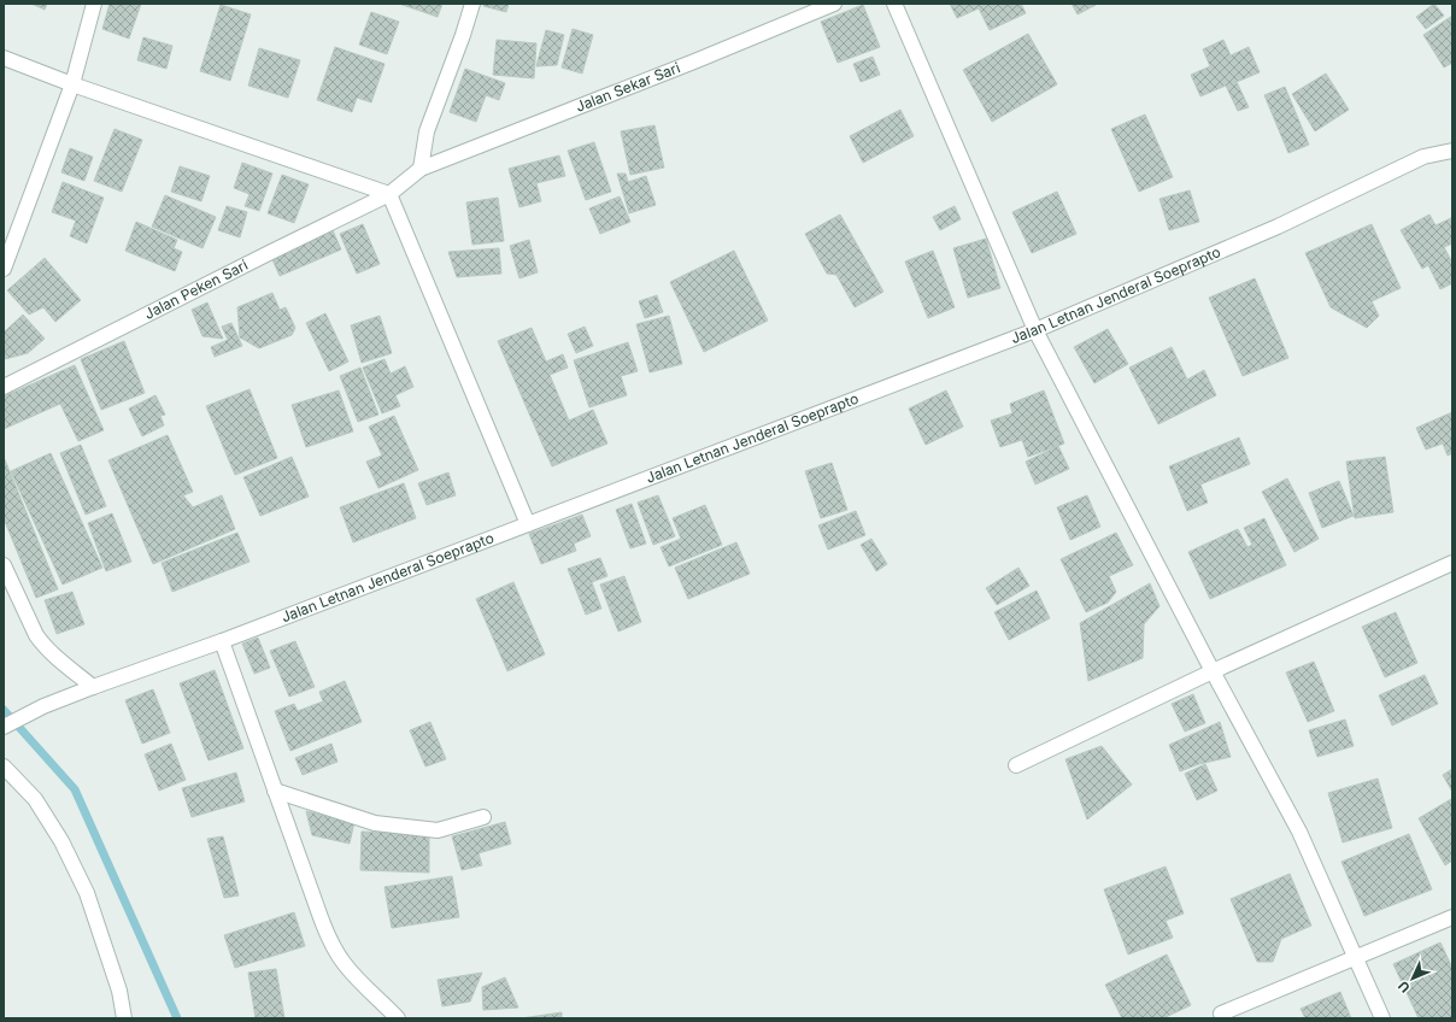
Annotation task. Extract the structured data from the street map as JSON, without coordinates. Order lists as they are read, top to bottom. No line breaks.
{"streets":{"street":["Jalan Sekar Sari","Jalan Peken Sari","Jalan Letnan Jenderal Soeprapto"]},"crossings":[["Jalan Sekar Sari","Jalan Peken Sari"]],"north":"bottom left"}
